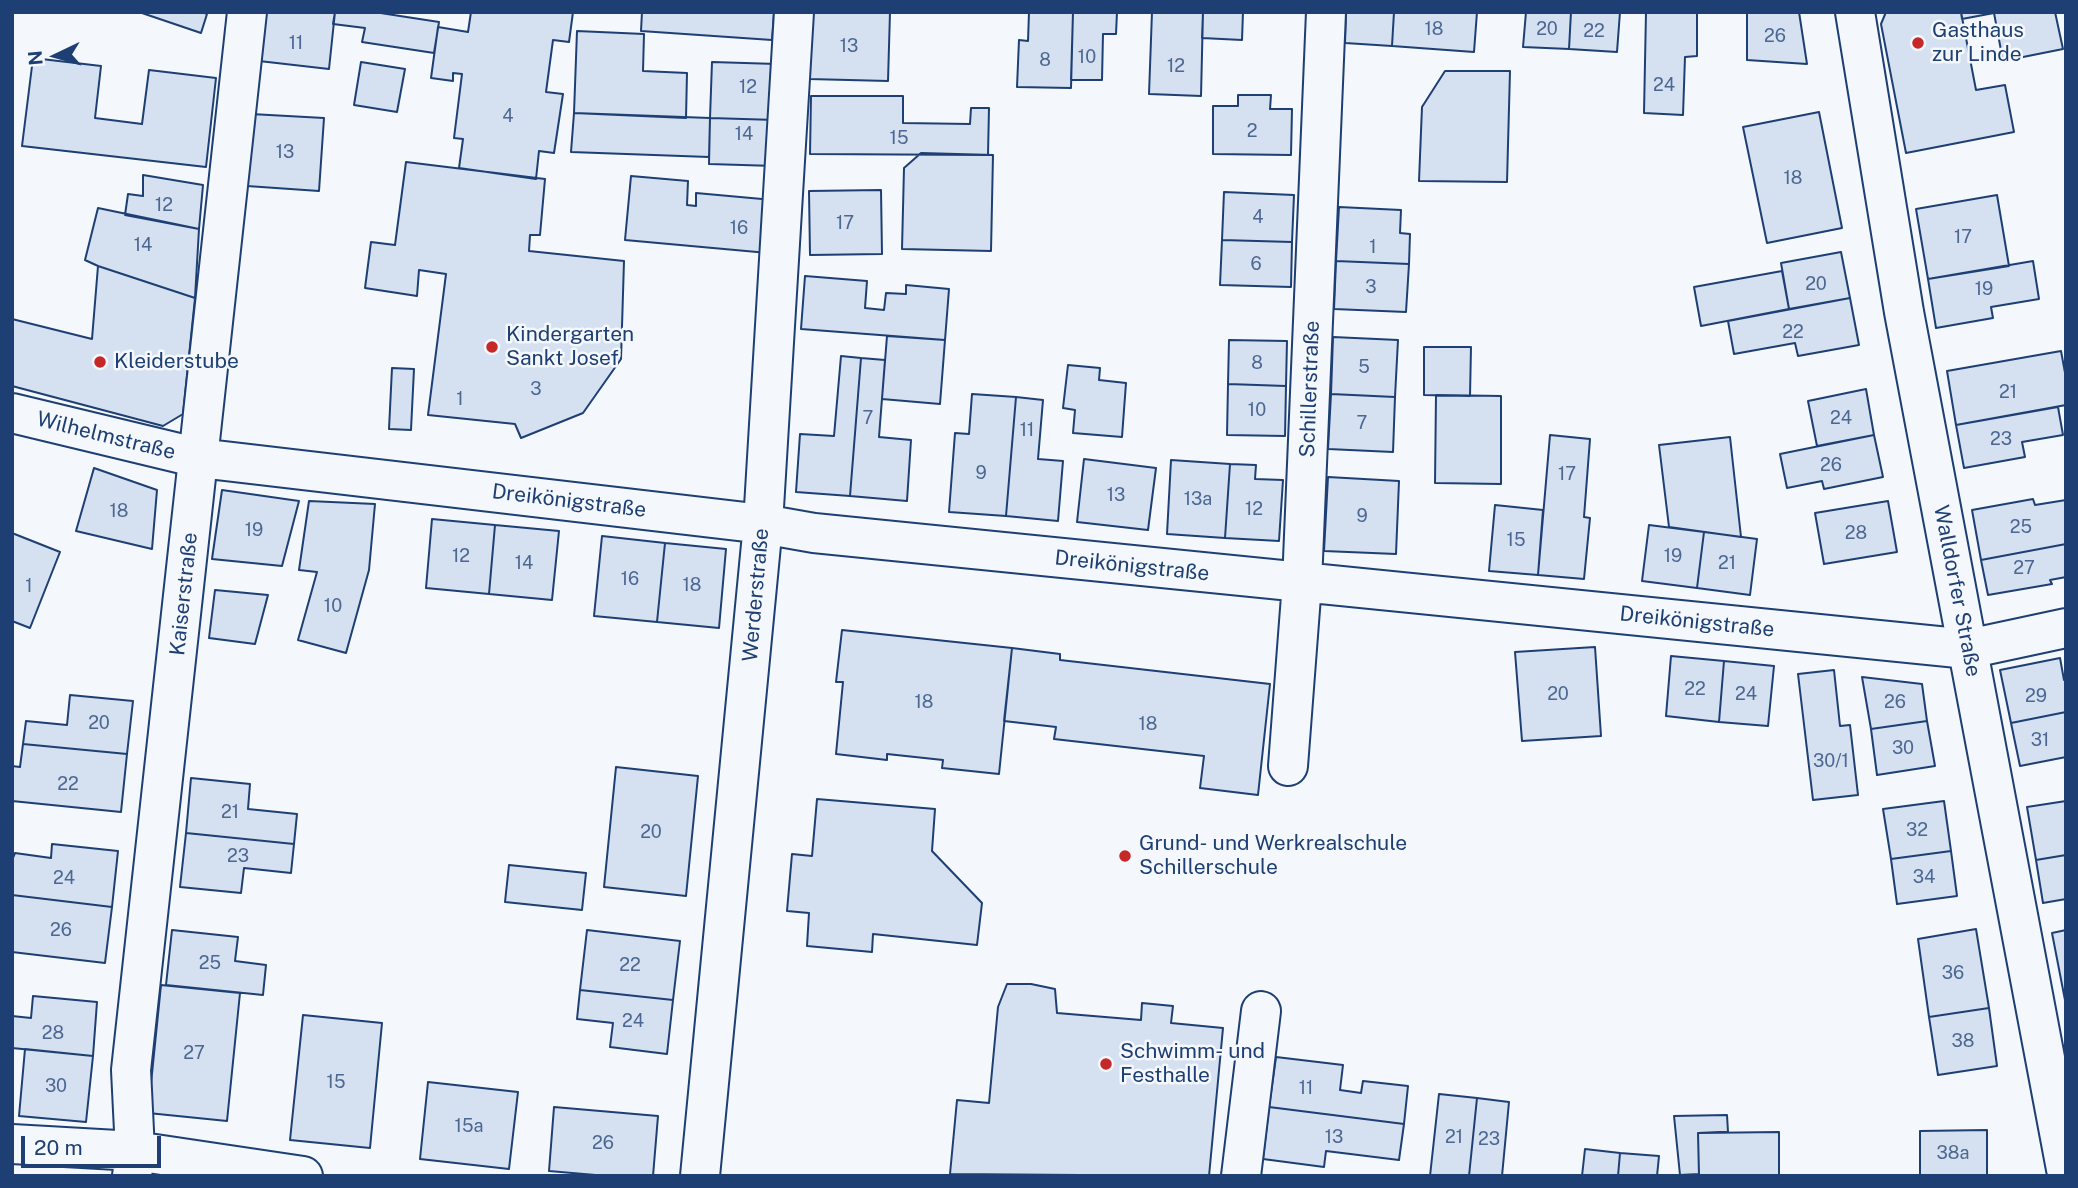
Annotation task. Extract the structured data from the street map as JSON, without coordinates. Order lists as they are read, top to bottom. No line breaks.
{"streets":{"street":["Schillerstraße","Wilhelmstraße","Dreikönigstraße","Walldorfer Straße","Kaiserstraße","Werderstraße"]},"crossings":[["Schillerstraße","Dreikönigstraße"],["Wilhelmstraße","Dreikönigstraße"],["Wilhelmstraße","Kaiserstraße"],["Dreikönigstraße","Walldorfer Straße"],["Dreikönigstraße","Kaiserstraße"],["Dreikönigstraße","Werderstraße"]],"places":["Gasthaus zur Linde","Kindergarten Sankt Josef","Kleiderstube","Grund- und Werkrealschule Schillerschule","Schwimm- und Festhalle"],"house_numbers":["18","20","22","26","11","13","10","8","12","24","12","4","2","14","15","13","18","12","4","17","16","17","14","1","6","20","3","19","22","8","5","3","21","1","10","7","24","7","11","23","26","9","17","13","13a","12","18","9","25","19","28","15","12","19","14","21","27","16","18","1","10","22","20","24","29","18","26","20","18","31","30","30/1","22","21","32","20","23","34","24","26","25","22","36","24","28","38","27","15","30","11","15a","13","21","23","26","38a"],"scale_bar":"20 m","north":"left"}
